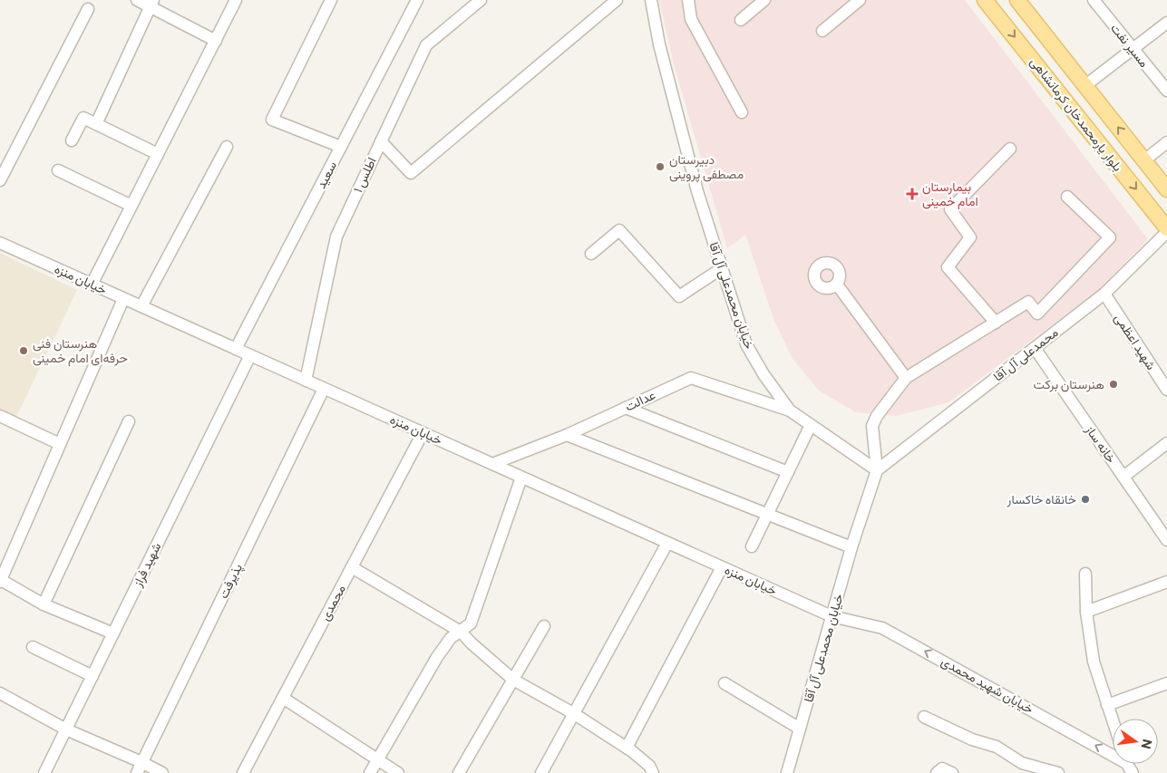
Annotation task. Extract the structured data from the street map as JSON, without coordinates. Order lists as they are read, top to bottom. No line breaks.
{"streets":{"main road":["بلوار یارمحمدخان کرمانشاهی"],"street":["مسیر نفت","سعید","اطلس ۱","خیابان منزه","خیابان محمدعلی آل آقا","شهید اعظمی","محمدعلی آل آقا","عدالت","خانه ساز","شهید فراز","پذیرفت","محمدی","خیابان شهید محمدی"]},"crossings":[["بلوار یارمحمدخان کرمانشاهی","محمدعلی آل آقا"],["سعید","خیابان منزه"],["اطلس ۱","خیابان منزه"],["خیابان منزه","خیابان محمدعلی آل آقا"],["خیابان منزه","عدالت"],["خیابان منزه","شهید فراز"],["خیابان منزه","پذیرفت"],["خیابان منزه","محمدی"],["خیابان منزه","خیابان شهید محمدی"],["خیابان محمدعلی آل آقا","محمدعلی آل آقا"],["خیابان محمدعلی آل آقا","عدالت"],["خیابان محمدعلی آل آقا","خیابان شهید محمدی"],["شهید اعظمی","محمدعلی آل آقا"],["محمدعلی آل آقا","خانه ساز"]],"places":{"other":["دبیرستان مصطفی پروینی","هنرستان فنی حرفه‌ای امام خمینی","هنرستان برکت","خانقاه خاکسار"],"health":["بیمارستان امام خمینی"]},"north":"right"}
